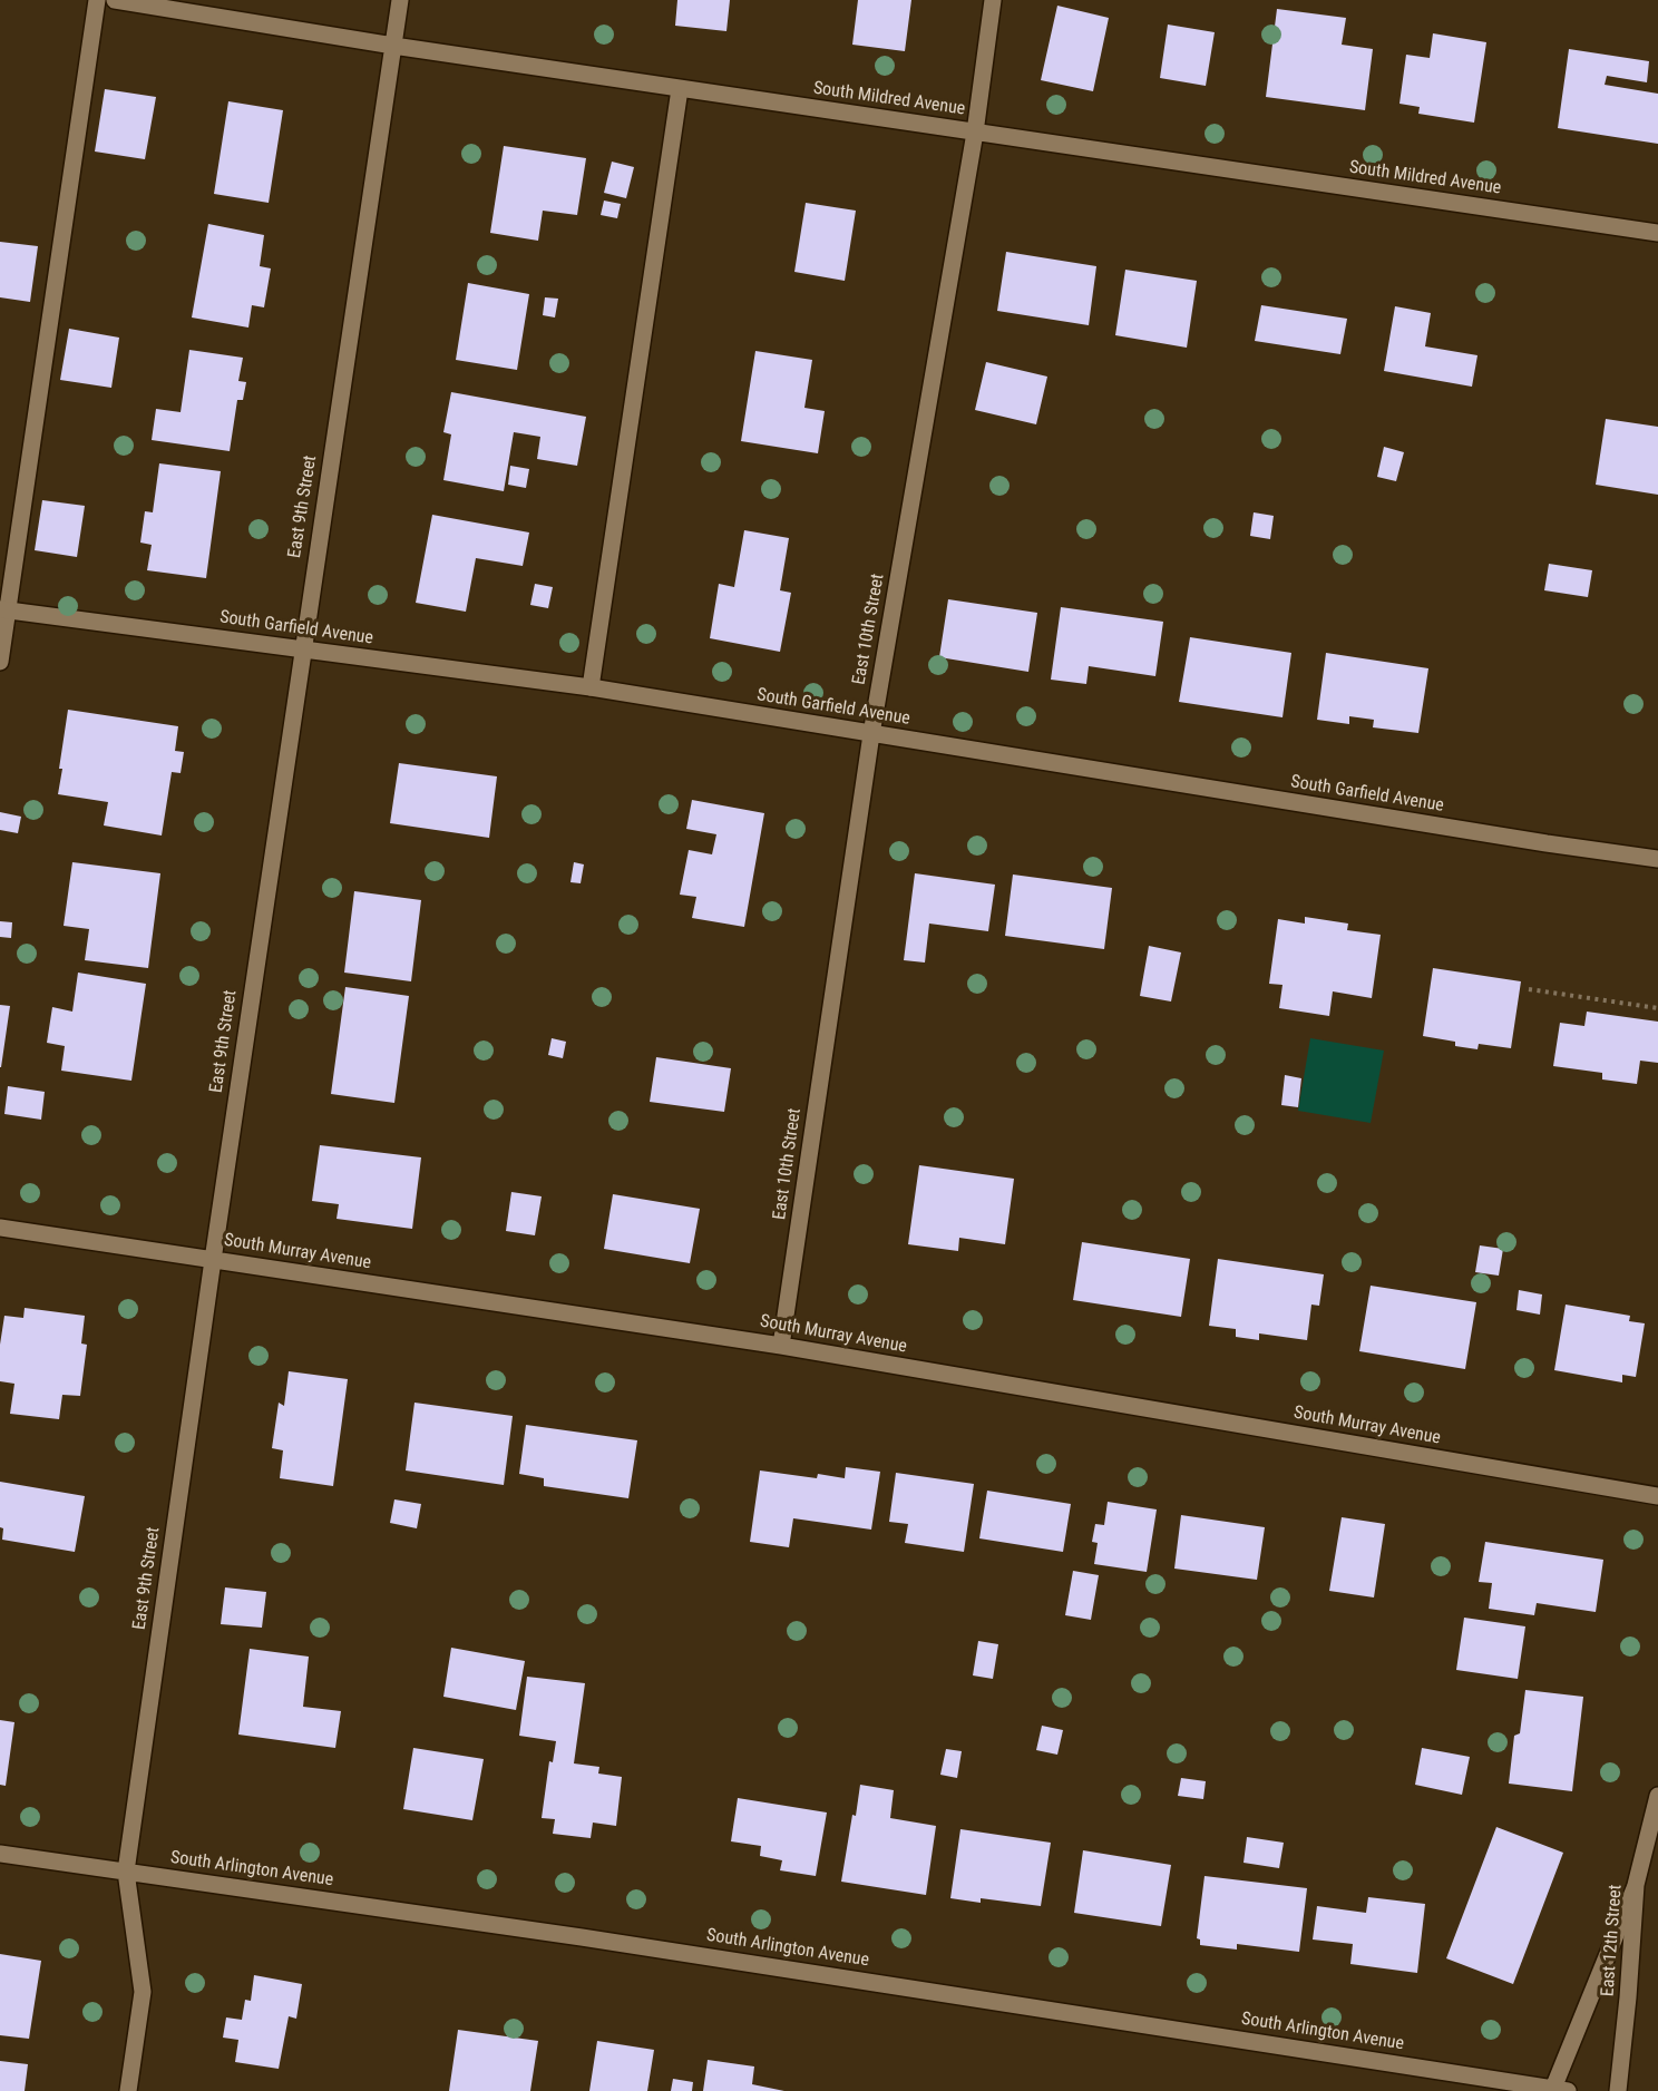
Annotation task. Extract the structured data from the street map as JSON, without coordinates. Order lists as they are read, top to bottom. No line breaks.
{"streets":{"street":["South Mildred Avenue","East 9th Street","South Garfield Avenue","East 10th Street","South Murray Avenue","South Arlington Avenue","East 12th Street"]},"crossings":[["South Mildred Avenue","East 9th Street"],["South Mildred Avenue","East 10th Street"],["East 9th Street","South Garfield Avenue"],["East 9th Street","South Murray Avenue"],["East 9th Street","South Arlington Avenue"],["South Garfield Avenue","East 10th Street"],["East 10th Street","South Murray Avenue"]]}
